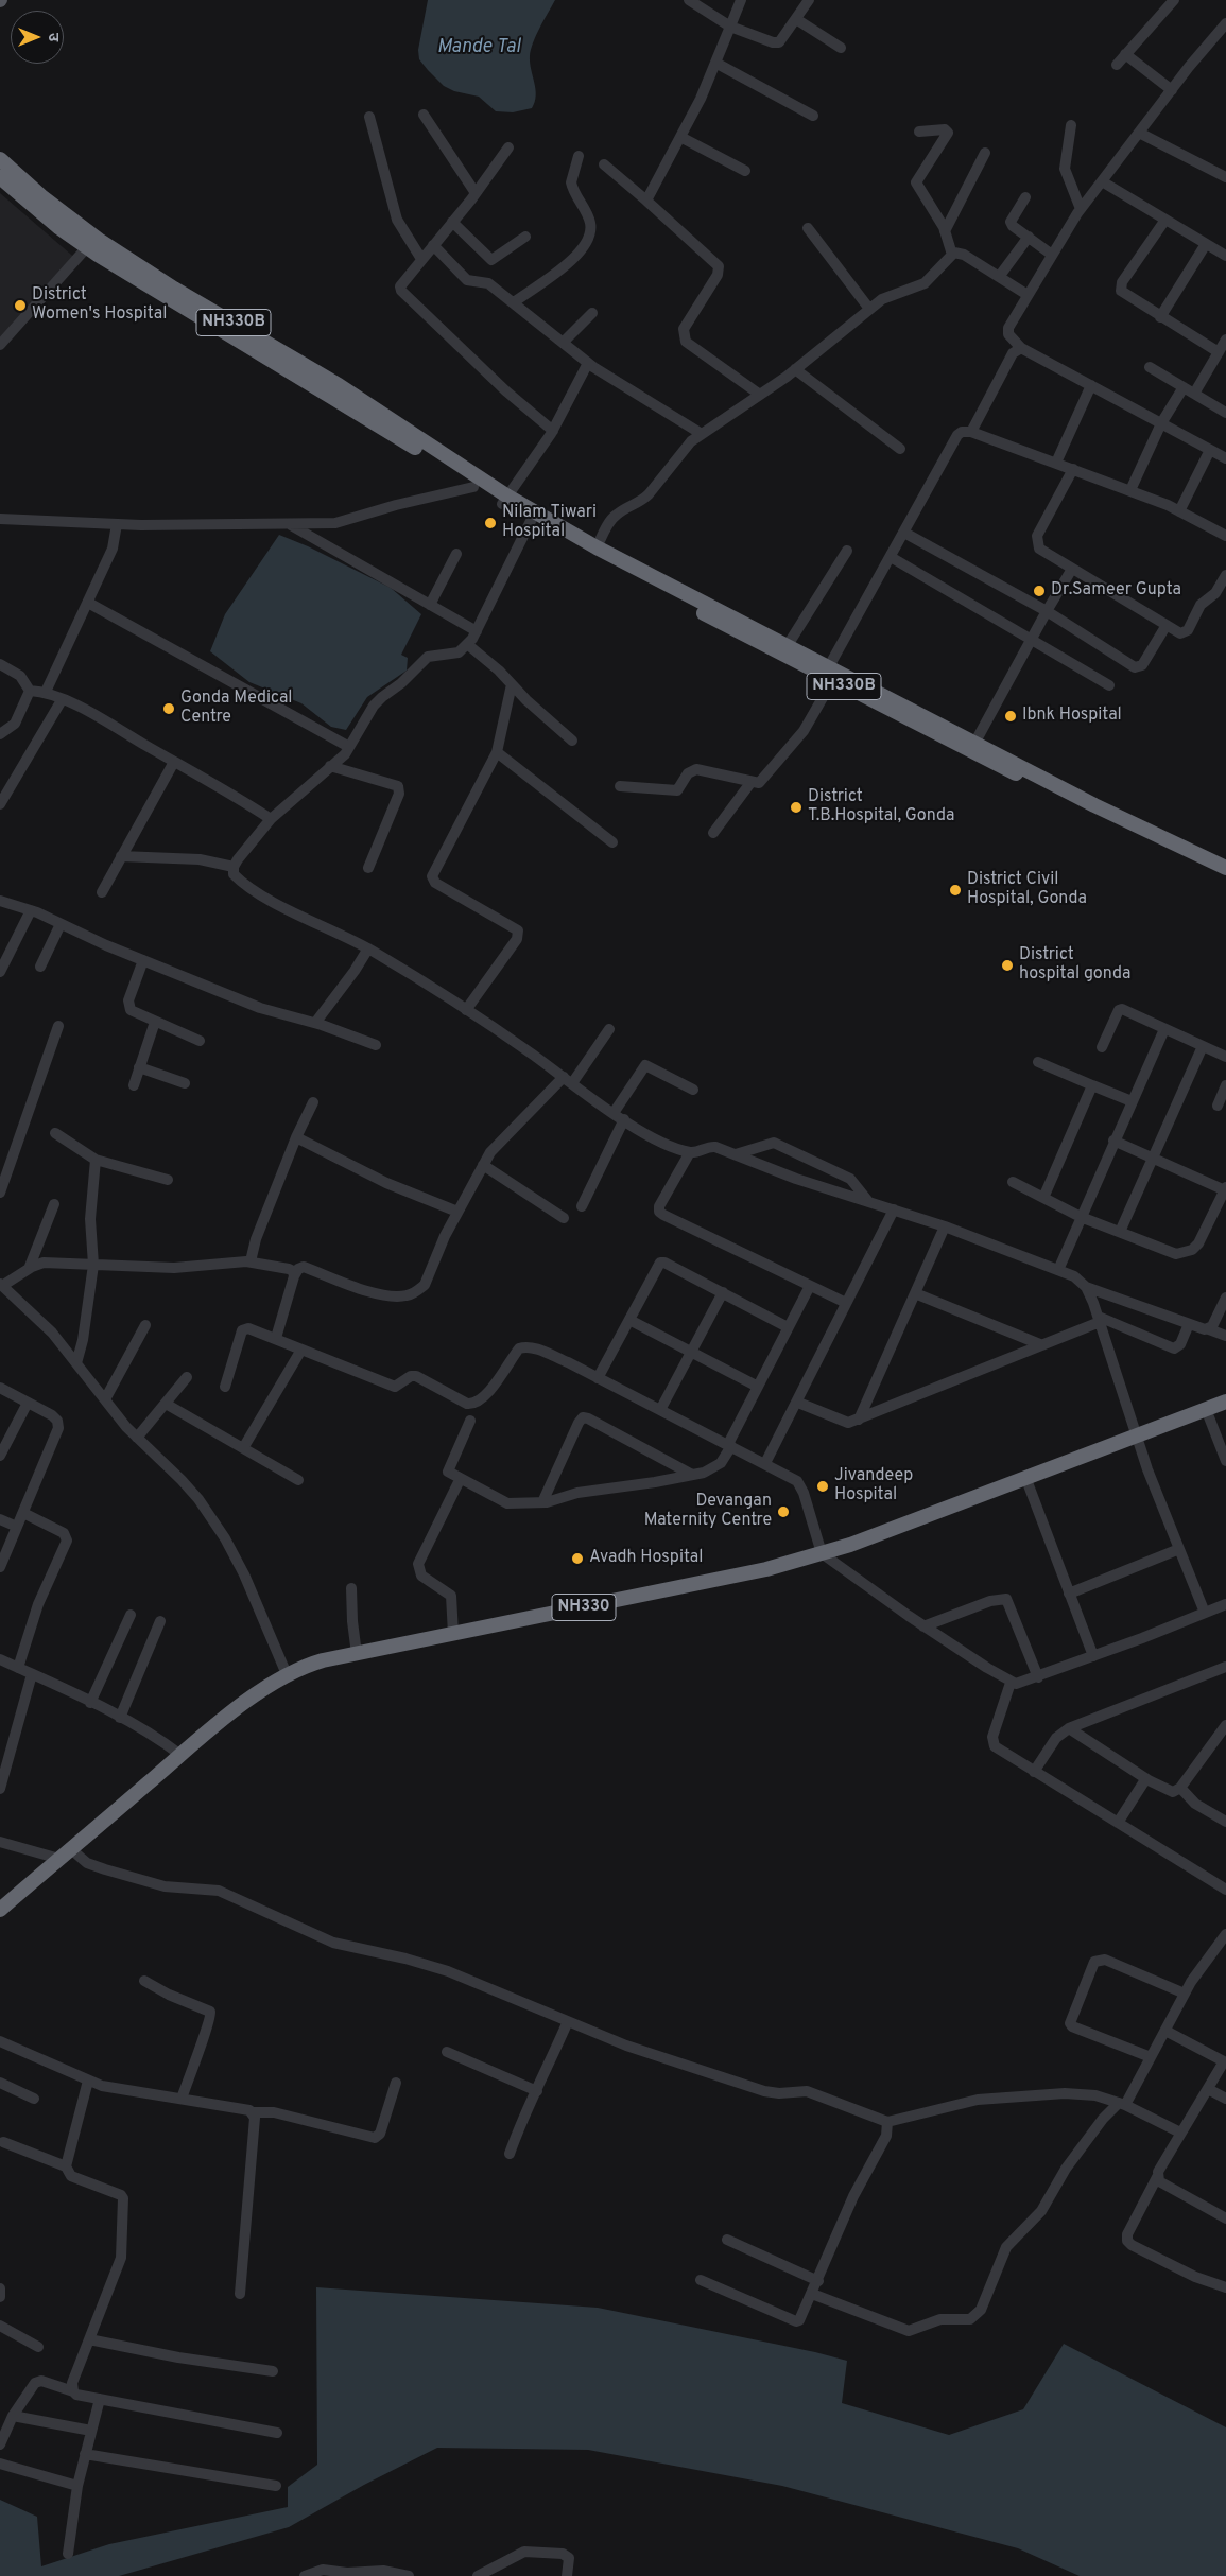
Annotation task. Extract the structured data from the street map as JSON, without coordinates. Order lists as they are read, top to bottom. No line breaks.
{"streets":{"highway":["NH330B","NH330"]},"water":["Mande Tal"],"places":["District Women's Hospital","Nilam Tiwari Hospital","Dr.Sameer Gupta","Gonda Medical Centre","Ibnk Hospital","District T.B.Hospital, Gonda","District Civil Hospital, Gonda","District hospital gonda","Jivandeep Hospital","Devangan Maternity Centre","Avadh Hospital"],"north":"right"}
